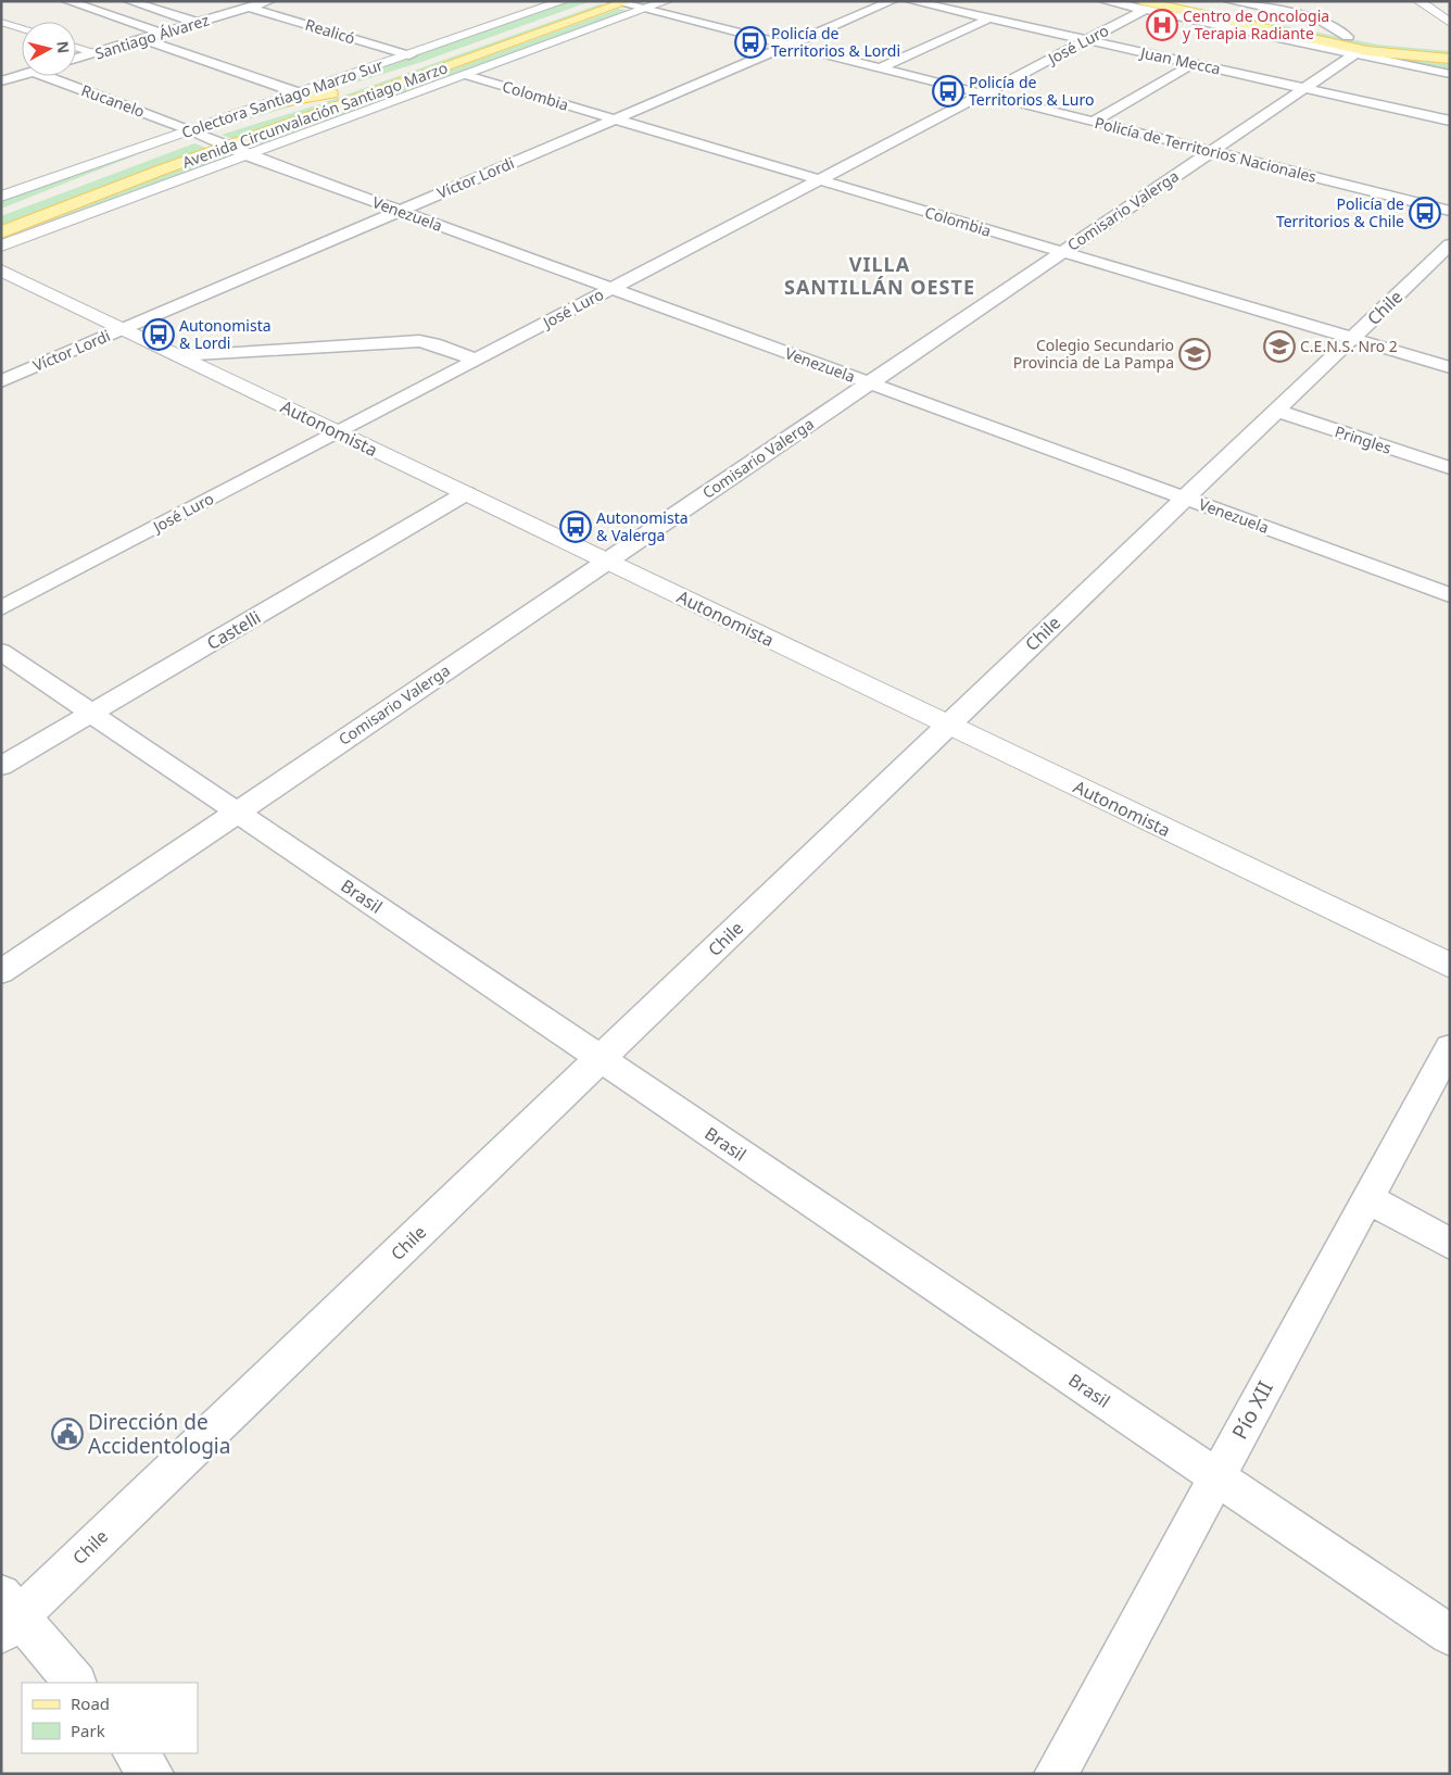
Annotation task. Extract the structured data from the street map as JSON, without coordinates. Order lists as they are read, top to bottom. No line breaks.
{"streets":{"main road":["Avenida Circunvalación Santiago Marzo"],"street":["Realicó","Santiago Álvarez","José Luro","Juan Mecca","Colombia","Colectora Santiago Marzo Sur","Rucanelo","Policía de Territorios Nacionales","Víctor Lordi","Comisario Valerga","Venezuela","Chile","Autonomista","Pringles","Castelli","Brasil","Pío XII"]},"crossings":[["Realicó","Santiago Álvarez"],["Realicó","Colectora Santiago Marzo Sur"],["José Luro","Juan Mecca"],["José Luro","Colombia"],["José Luro","Policía de Territorios Nacionales"],["José Luro","Venezuela"],["José Luro","Autonomista"],["Juan Mecca","Comisario Valerga"],["Colombia","Víctor Lordi"],["Colombia","Comisario Valerga"],["Colombia","Chile"],["Colectora Santiago Marzo Sur","Rucanelo"],["Colectora Santiago Marzo Sur","Avenida Circunvalación Santiago Marzo"],["Colectora Santiago Marzo Sur","Venezuela"],["Rucanelo","Avenida Circunvalación Santiago Marzo"],["Rucanelo","Venezuela"],["Avenida Circunvalación Santiago Marzo","Policía de Territorios Nacionales"],["Avenida Circunvalación Santiago Marzo","Venezuela"],["Policía de Territorios Nacionales","Víctor Lordi"],["Policía de Territorios Nacionales","Comisario Valerga"],["Víctor Lordi","Venezuela"],["Víctor Lordi","Autonomista"],["Comisario Valerga","Venezuela"],["Comisario Valerga","Autonomista"],["Comisario Valerga","Brasil"],["Venezuela","Chile"],["Chile","Autonomista"],["Chile","Pringles"],["Chile","Brasil"],["Autonomista","Castelli"],["Castelli","Brasil"],["Brasil","Pío XII"]],"districts":["VILLA SANTILLÁN OESTE"],"places":{"hospital":["Centro de Oncologia y Terapia Radiante"],"bus stop":["Policía de Territorios & Lordi","Policía de Territorios & Luro","Policía de Territorios & Chile","Autonomista & Lordi","Autonomista & Valerga"],"school or university":["C.E.N.S. Nro 2","Colegio Secundario Provincia de La Pampa"],"public building":["Dirección de Accidentologia"]},"legend":["Road","Park"],"north":"right"}
